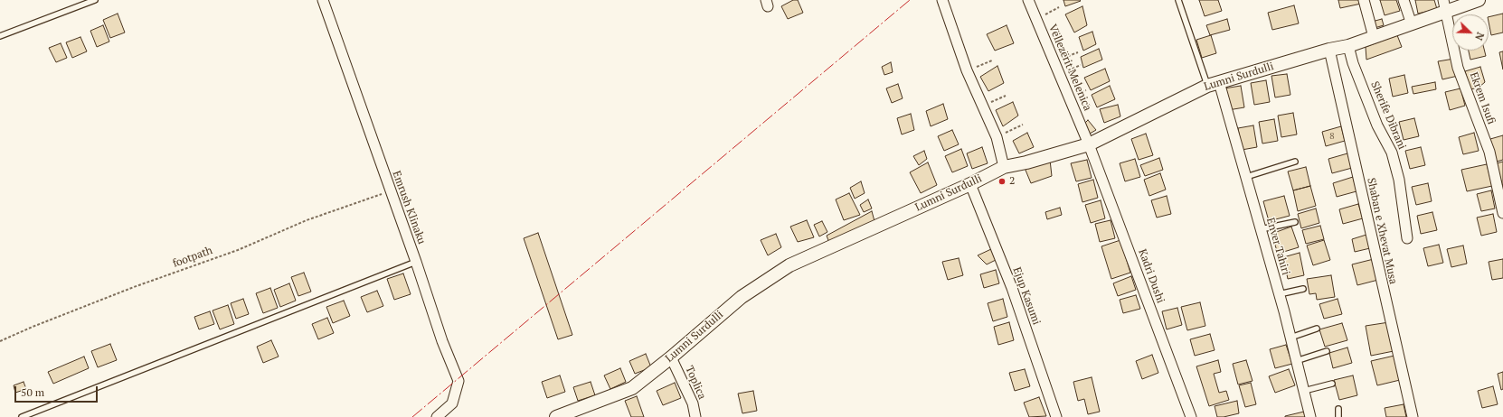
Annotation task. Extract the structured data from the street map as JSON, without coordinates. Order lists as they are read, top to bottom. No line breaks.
{"streets":{"street":["Vëllezërit Melenica","Lumni Surdulli","Ekrem Isufi","Sherife Dibrani","Emrush Klinaku","Shaban e Xhevat Musa","Enver Tahiri","Kadri Dushi","Ejup Kasumi","Toplica"],"path":["footpath"]},"crossings":[["Vëllezërit Melenica","Lumni Surdulli"],["Vëllezërit Melenica","Kadri Dushi"],["Lumni Surdulli","Ekrem Isufi"],["Lumni Surdulli","Sherife Dibrani"],["Lumni Surdulli","Shaban e Xhevat Musa"],["Lumni Surdulli","Enver Tahiri"],["Lumni Surdulli","Kadri Dushi"],["Lumni Surdulli","Ejup Kasumi"],["Lumni Surdulli","Toplica"],["Emrush Klinaku","footpath"]],"places":["2"],"house_numbers":["8"],"scale_bar":"50 m","north":"bottom right"}
